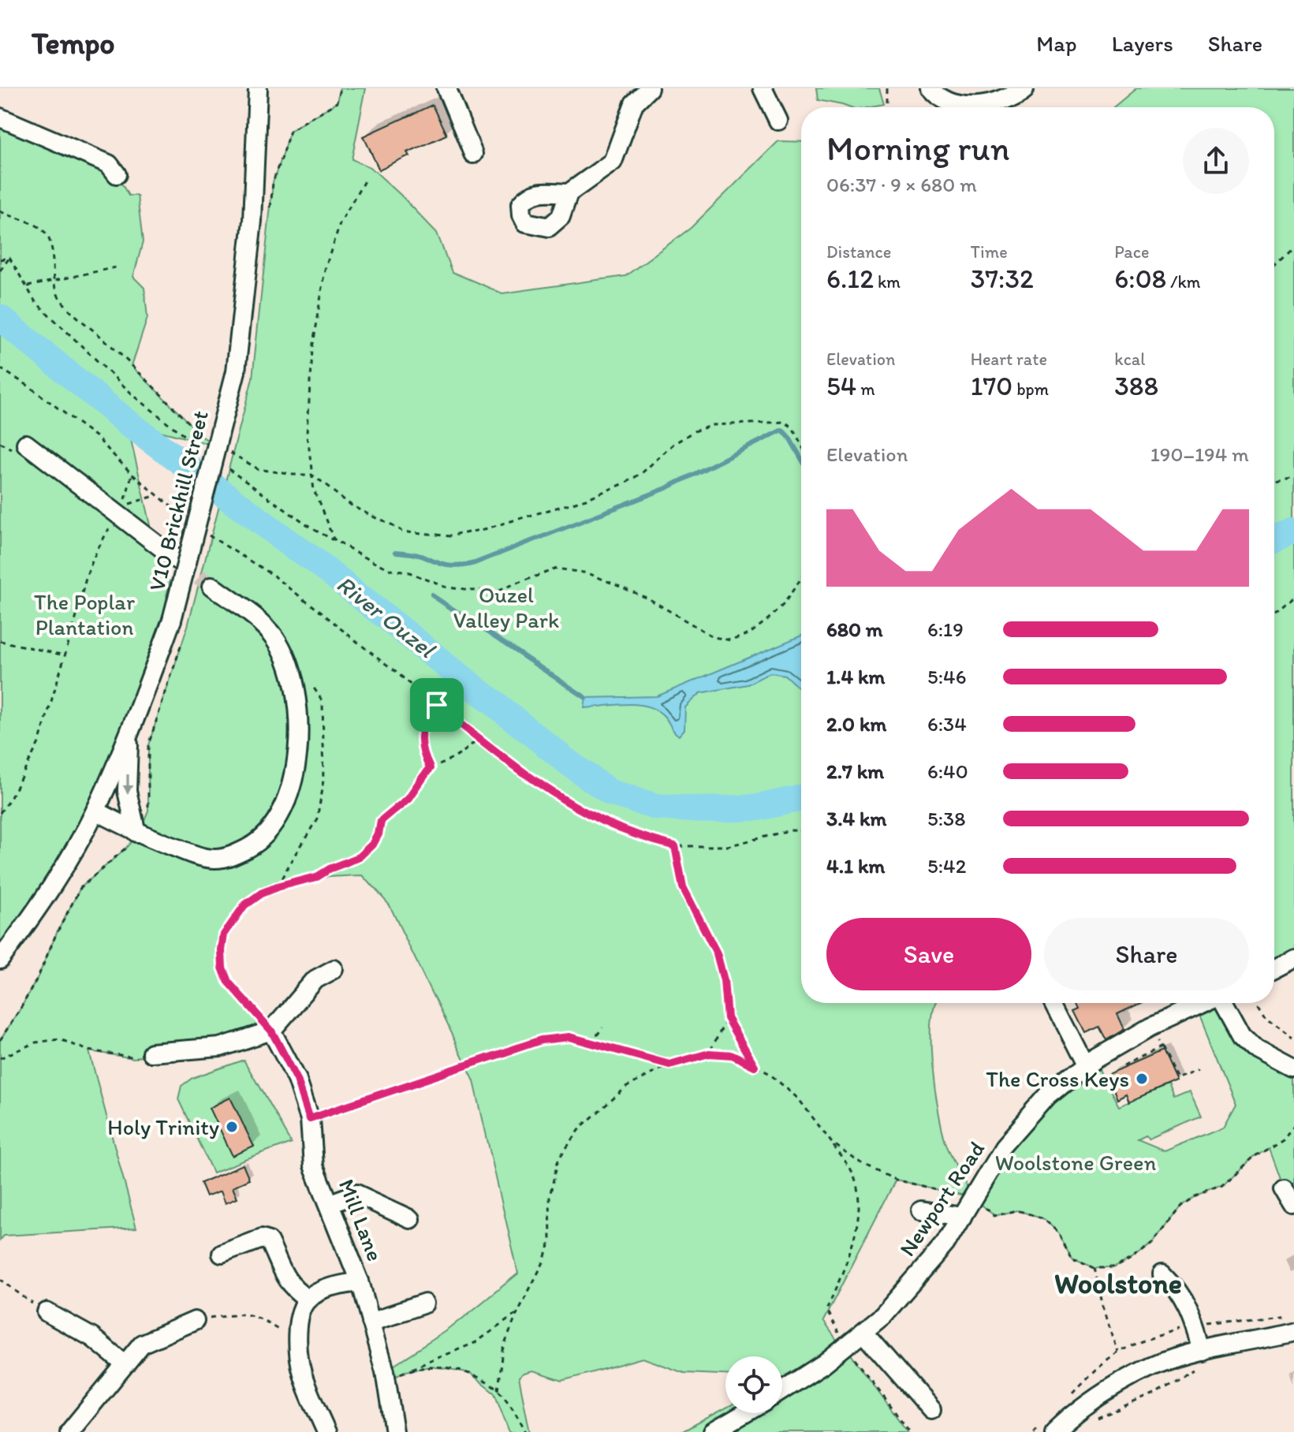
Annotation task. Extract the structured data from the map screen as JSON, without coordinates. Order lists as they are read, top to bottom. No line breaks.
{"streets":{"street":["V10 Brickhill Street","Newport Road","Mill Lane"]},"districts":["Woolstone"],"water":["River Ouzel"],"parks":["Ouzel Valley Park","The Poplar Plantation","Woolstone Green"],"places":["The Cross Keys","Holy Trinity"],"page":{"header":"Tempo","nav":["Map","Layers","Share"],"heading":["Morning run","06:37 · 9 × 680 m"],"stats":[["Distance","6.12 km"],["Time","37:32"],["Pace","6:08 /km"],["Elevation","54 m"],["Heart rate","170 bpm"],["kcal","388"]],"chart":["Elevation","190–194 m"],"list":[{"name":"680 m","note":"6:19"},{"name":"1.4 km","note":"5:46"},{"name":"2.0 km","note":"6:34"},{"name":"2.7 km","note":"6:40"},{"name":"3.4 km","note":"5:38"},{"name":"4.1 km","note":"5:42"}],"buttons":["Save","Share"]}}
